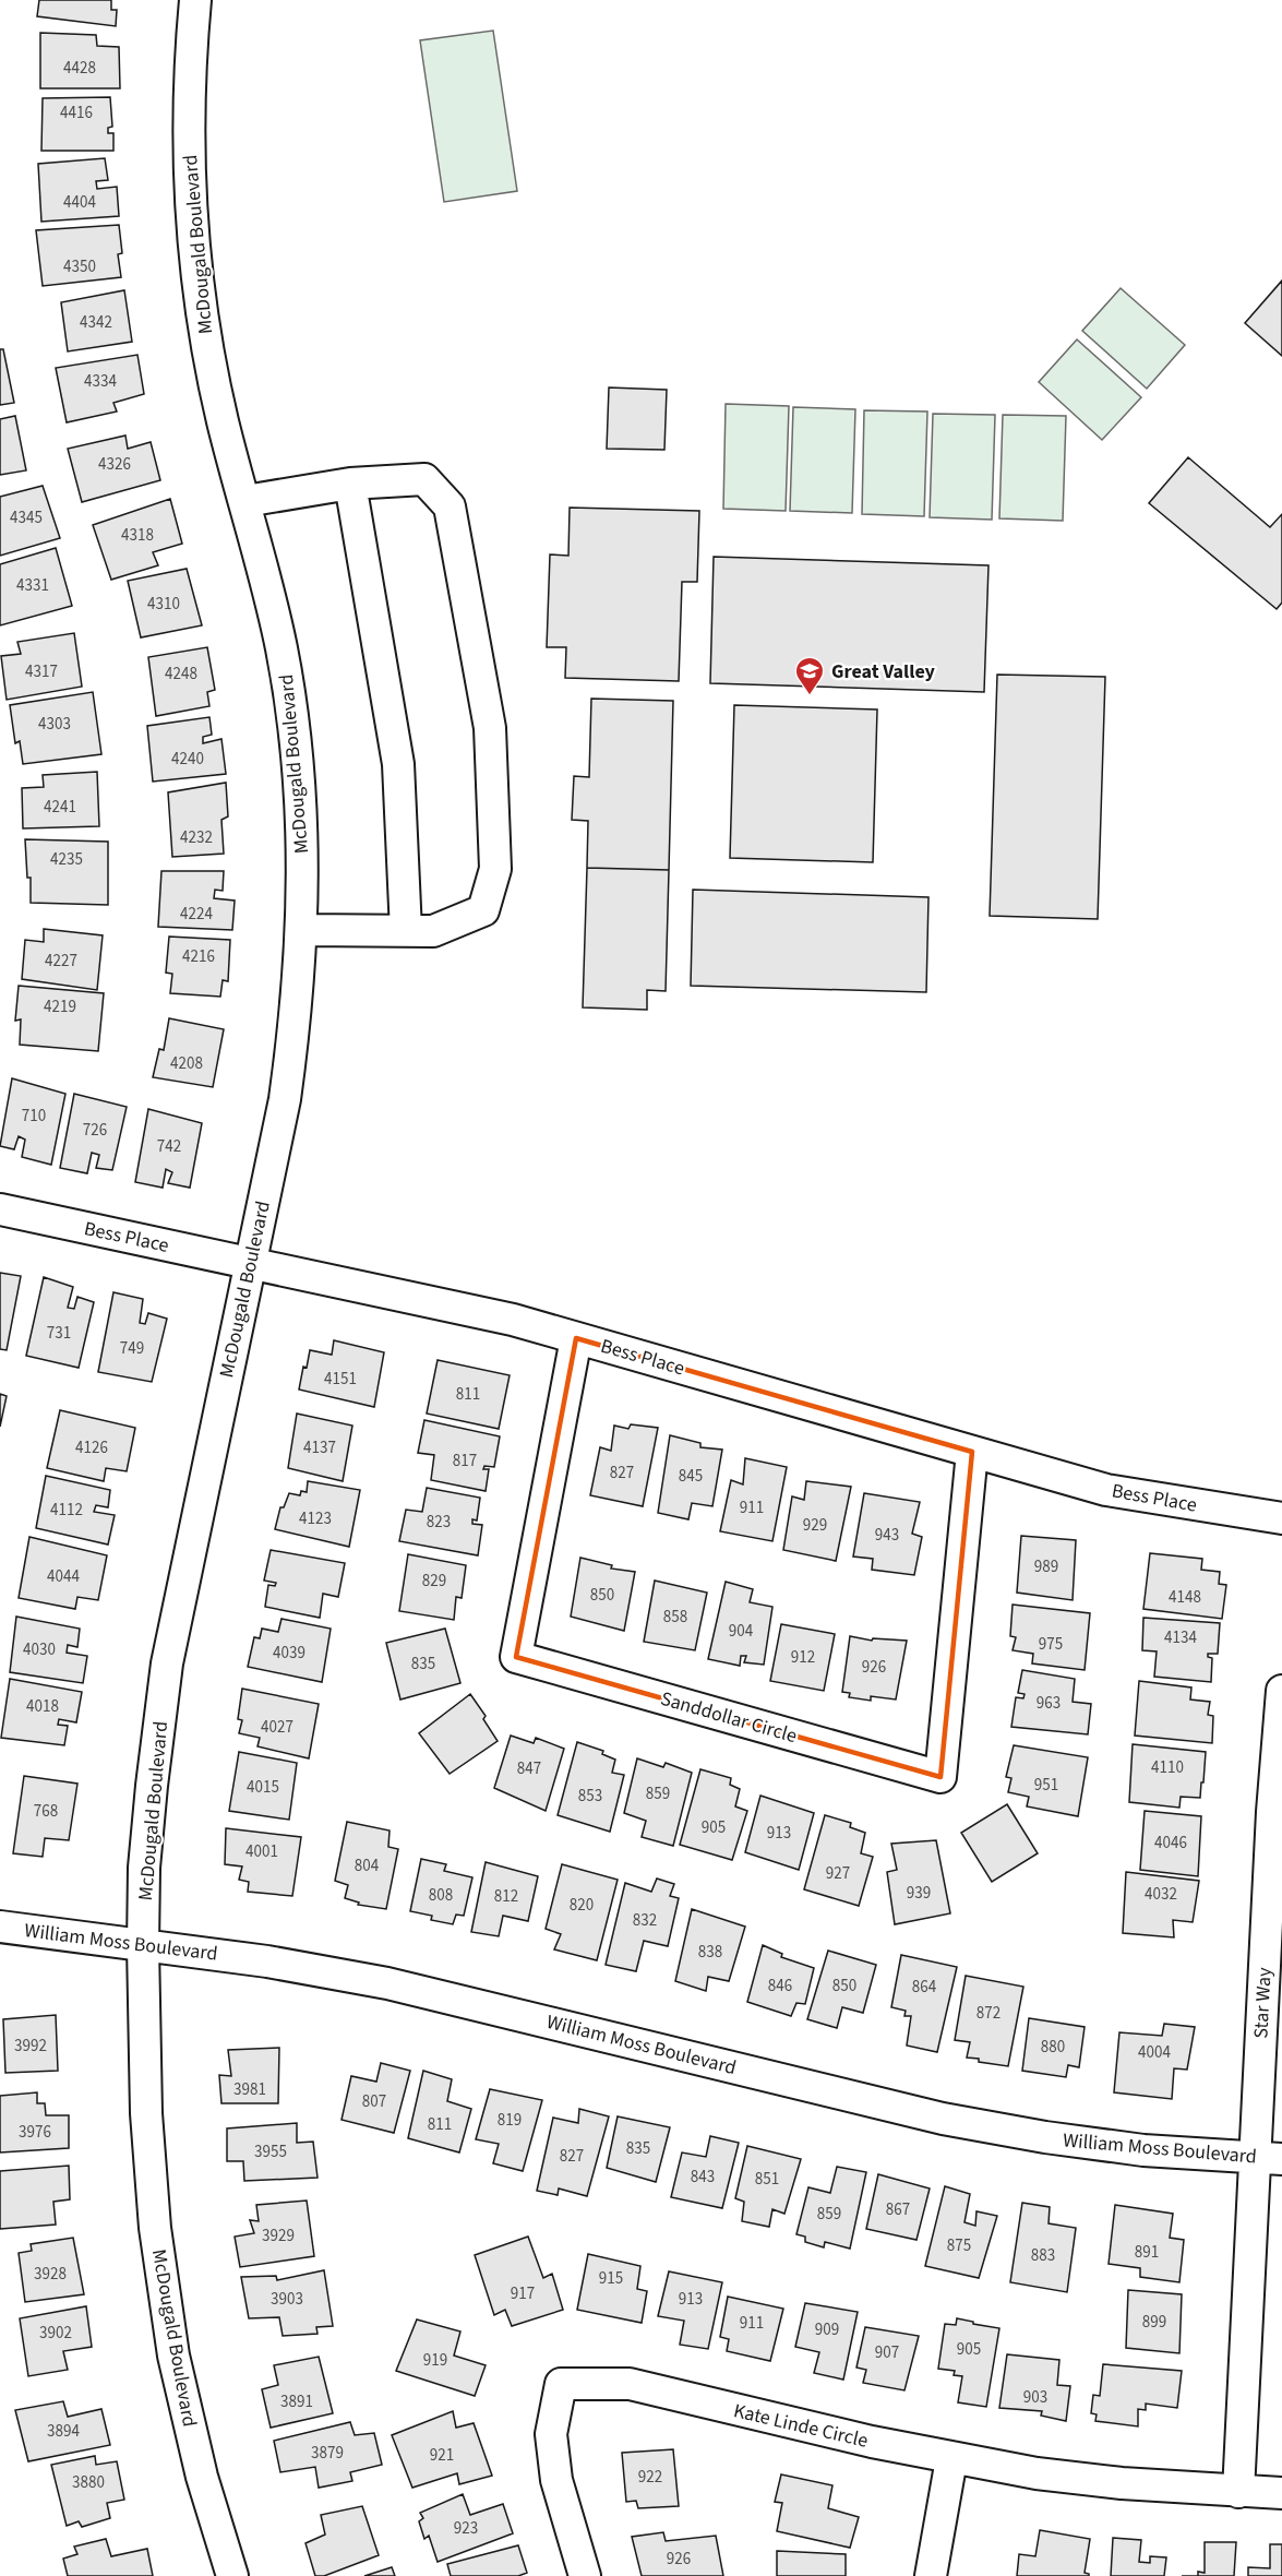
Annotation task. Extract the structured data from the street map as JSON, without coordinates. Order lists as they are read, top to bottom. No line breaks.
{"streets":{"street":["McDougald Boulevard","Bess Place","Sanddollar Circle","William Moss Boulevard","Star Way","Kate Linde Circle"]},"crossings":[["McDougald Boulevard","Bess Place"],["McDougald Boulevard","William Moss Boulevard"],["Bess Place","Sanddollar Circle"],["William Moss Boulevard","Star Way"]],"places":{"school or university":["Great Valley"]},"house_numbers":["4428","4416","4404","4350","4342","4334","4326","4345","4318","4331","4310","4317","4248","4303","4240","4241","4232","4235","4224","4216","4227","4219","4208","710","726","742","731","749","4151","811","4126","4137","817","827","845","911","4112","4123","823","929","943","989","4044","829","850","4148","858","904","4134","975","4030","4039","912","835","926","963","4018","4027","4110","847","951","4015","859","853","768","905","913","4046","4001","804","927","939","4032","808","812","820","832","838","846","850","864","872","3992","880","4004","3981","807","819","811","3976","835","3955","827","843","851","867","859","3929","875","891","883","3928","915","917","3903","913","899","911","909","3902","905","907","919","903","3891","3894","3879","921","922","3880","923","926"]}
